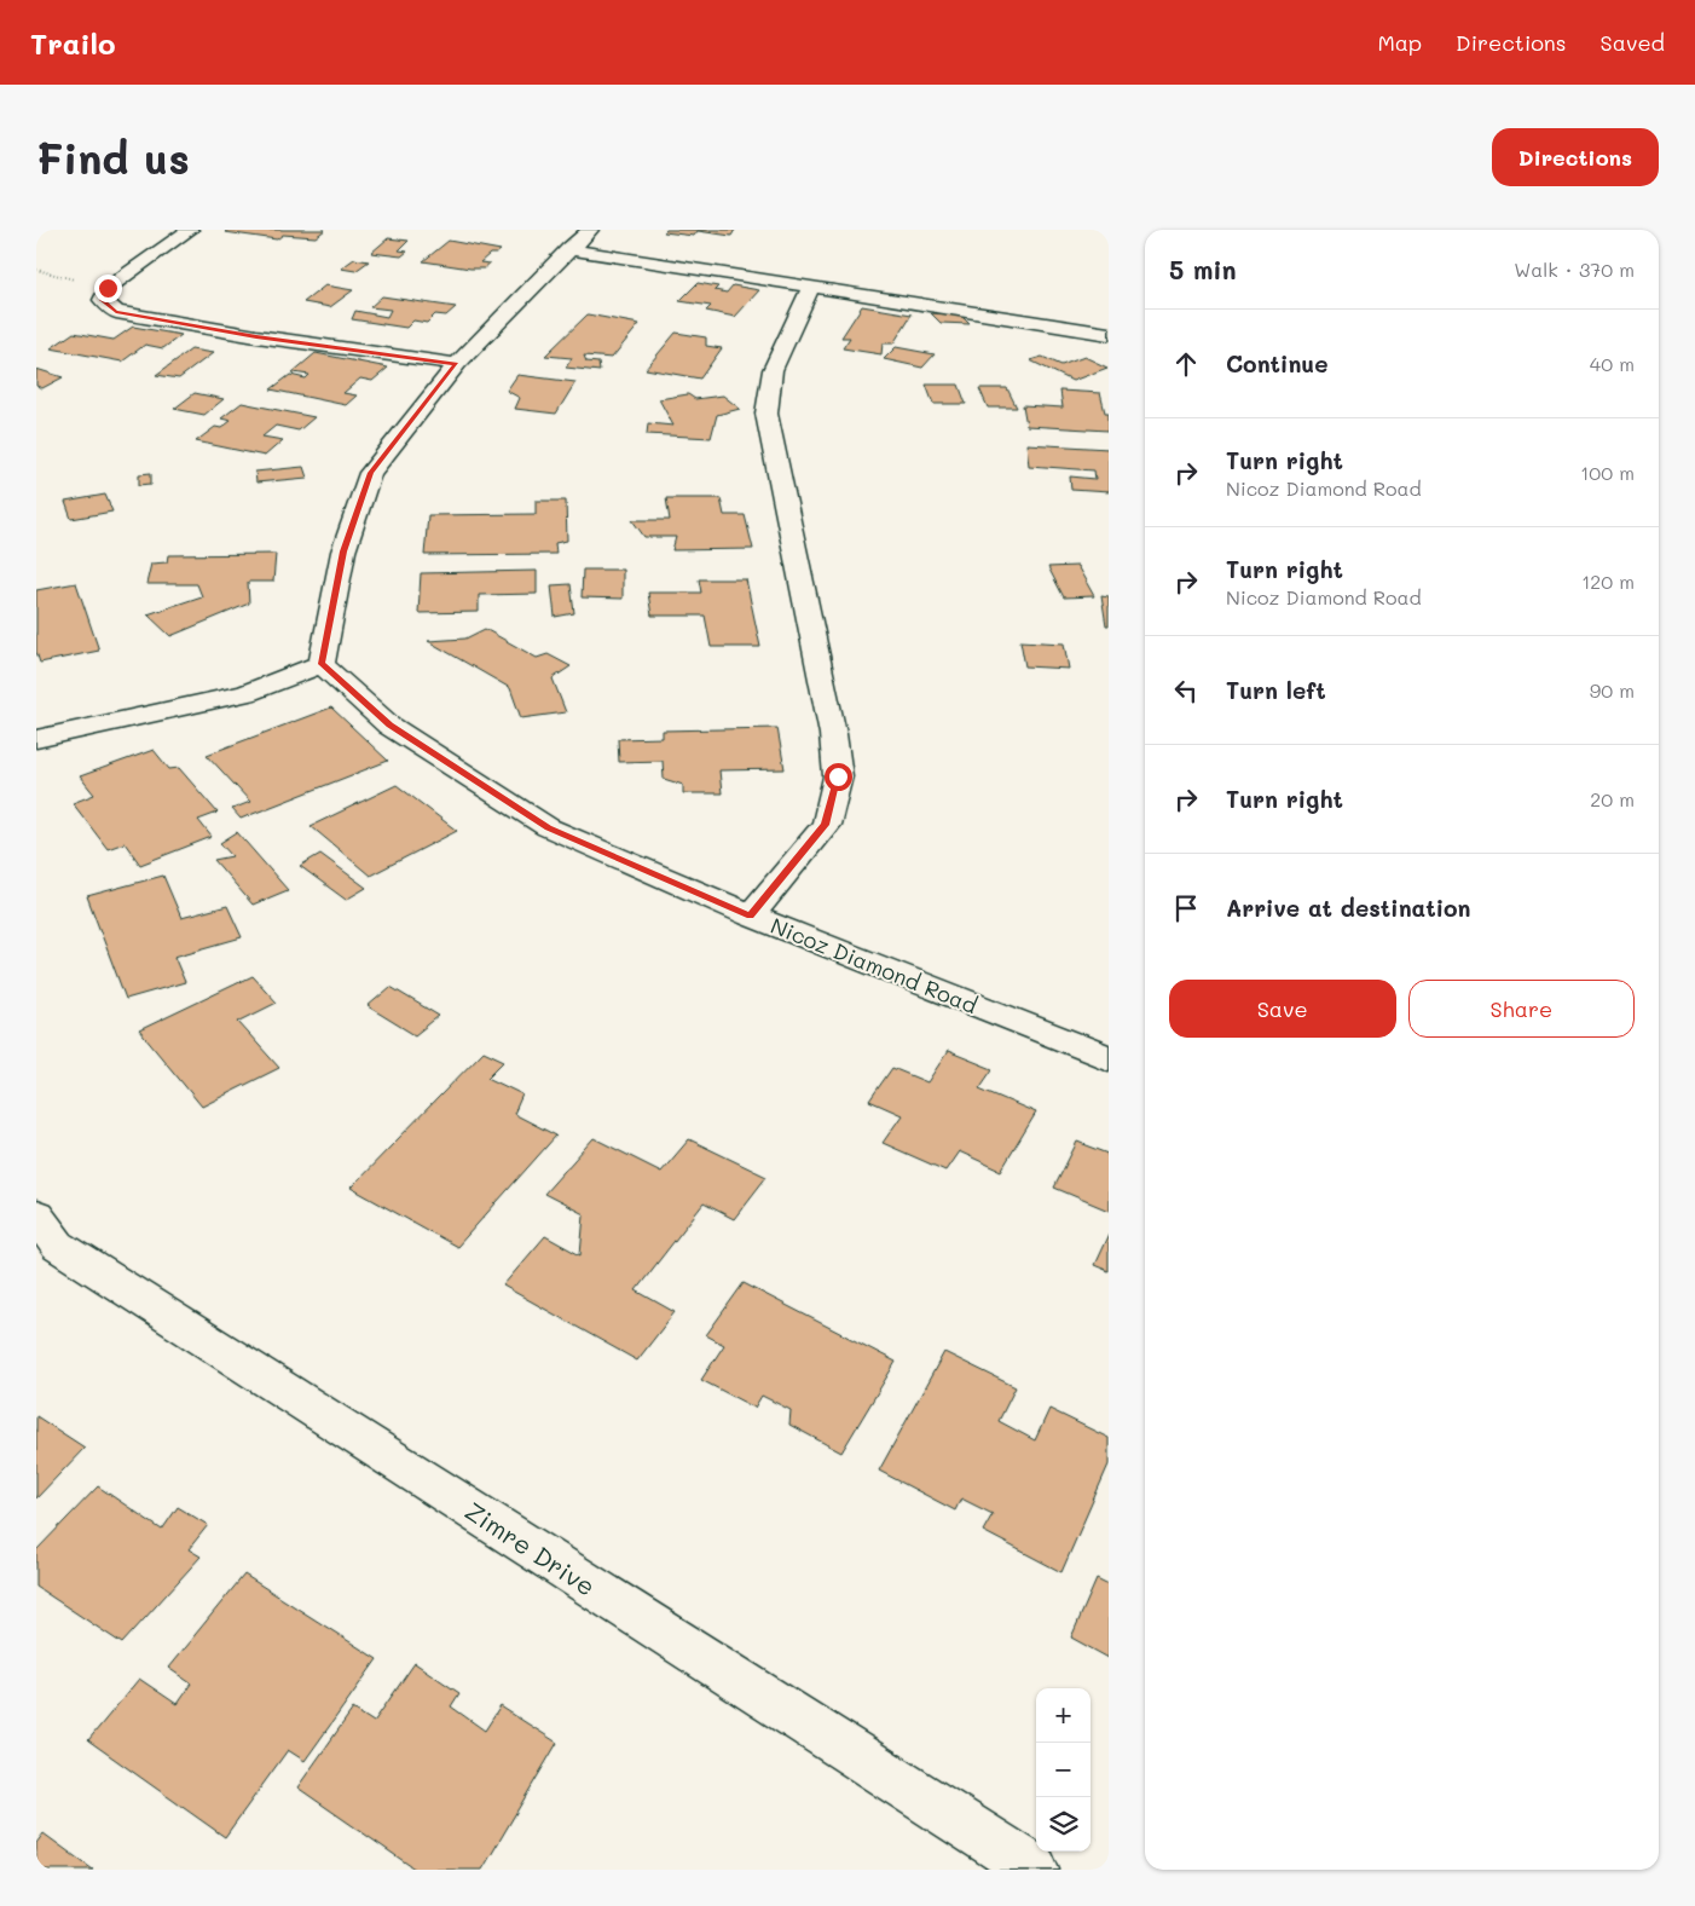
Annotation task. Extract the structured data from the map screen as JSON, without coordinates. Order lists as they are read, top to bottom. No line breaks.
{"streets":{"street":["Nicoz Diamond Road","Zimre Drive"]},"page":{"header":"Trailo","nav":["Map","Directions","Saved"],"buttons":["Directions",["Save","Share"]],"title":"Find us","heading":["5 min","Walk · 370 m"],"list":[["Continue","40 m"],["Turn right","Nicoz Diamond Road","100 m"],["Turn right","Nicoz Diamond Road","120 m"],["Turn left","90 m"],["Turn right","20 m"],"Arrive at destination"],"map_buttons":["+","−"]}}
